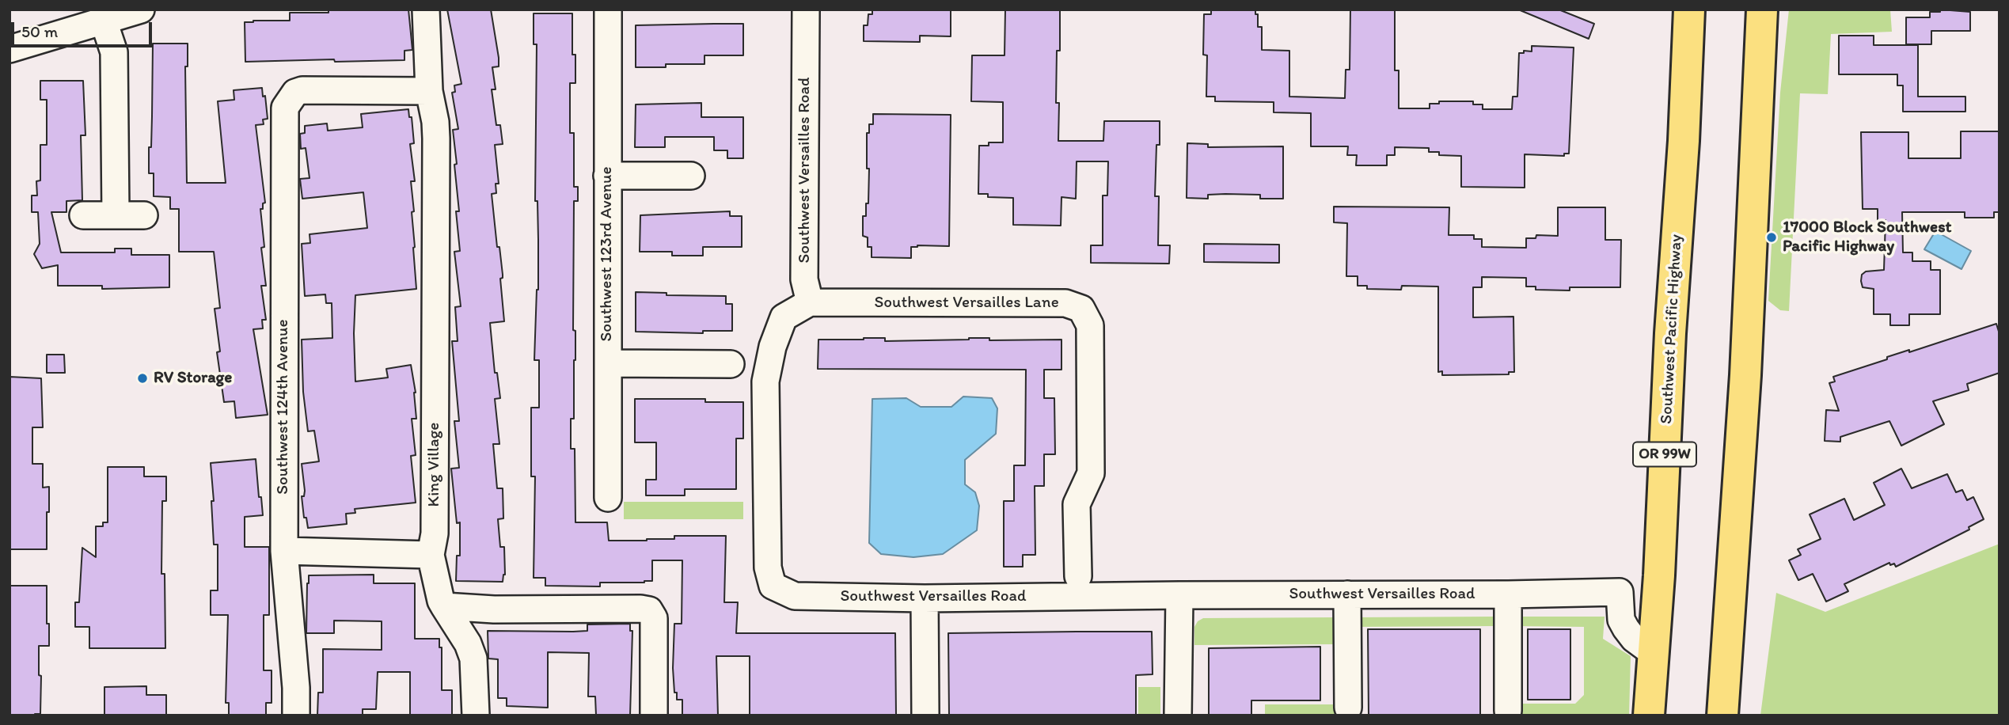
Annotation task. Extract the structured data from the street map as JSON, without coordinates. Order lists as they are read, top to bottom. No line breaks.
{"streets":{"highway":["Southwest Pacific Highway","OR 99W"],"street":["Southwest Versailles Road","Southwest 123rd Avenue","Southwest Versailles Lane","Southwest 124th Avenue","King Village"]},"crossings":[["Southwest Versailles Road","Southwest Versailles Lane"],["Southwest Versailles Road","Southwest Pacific Highway"],["Southwest 124th Avenue","King Village"]],"places":["17000 Block Southwest Pacific Highway","RV Storage"],"scale_bar":"50 m"}
